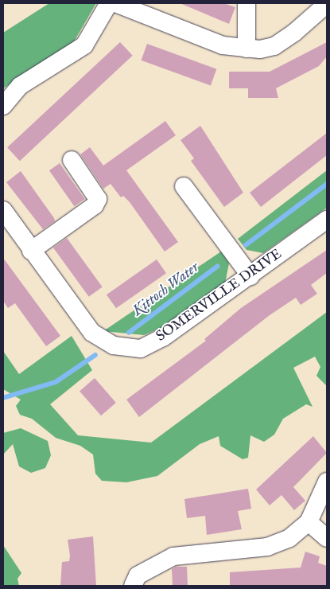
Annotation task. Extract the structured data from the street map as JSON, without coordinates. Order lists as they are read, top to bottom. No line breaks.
{"streets":{"street":["SOMERVILLE DRIVE"]},"water":["Kittoch Water"]}
